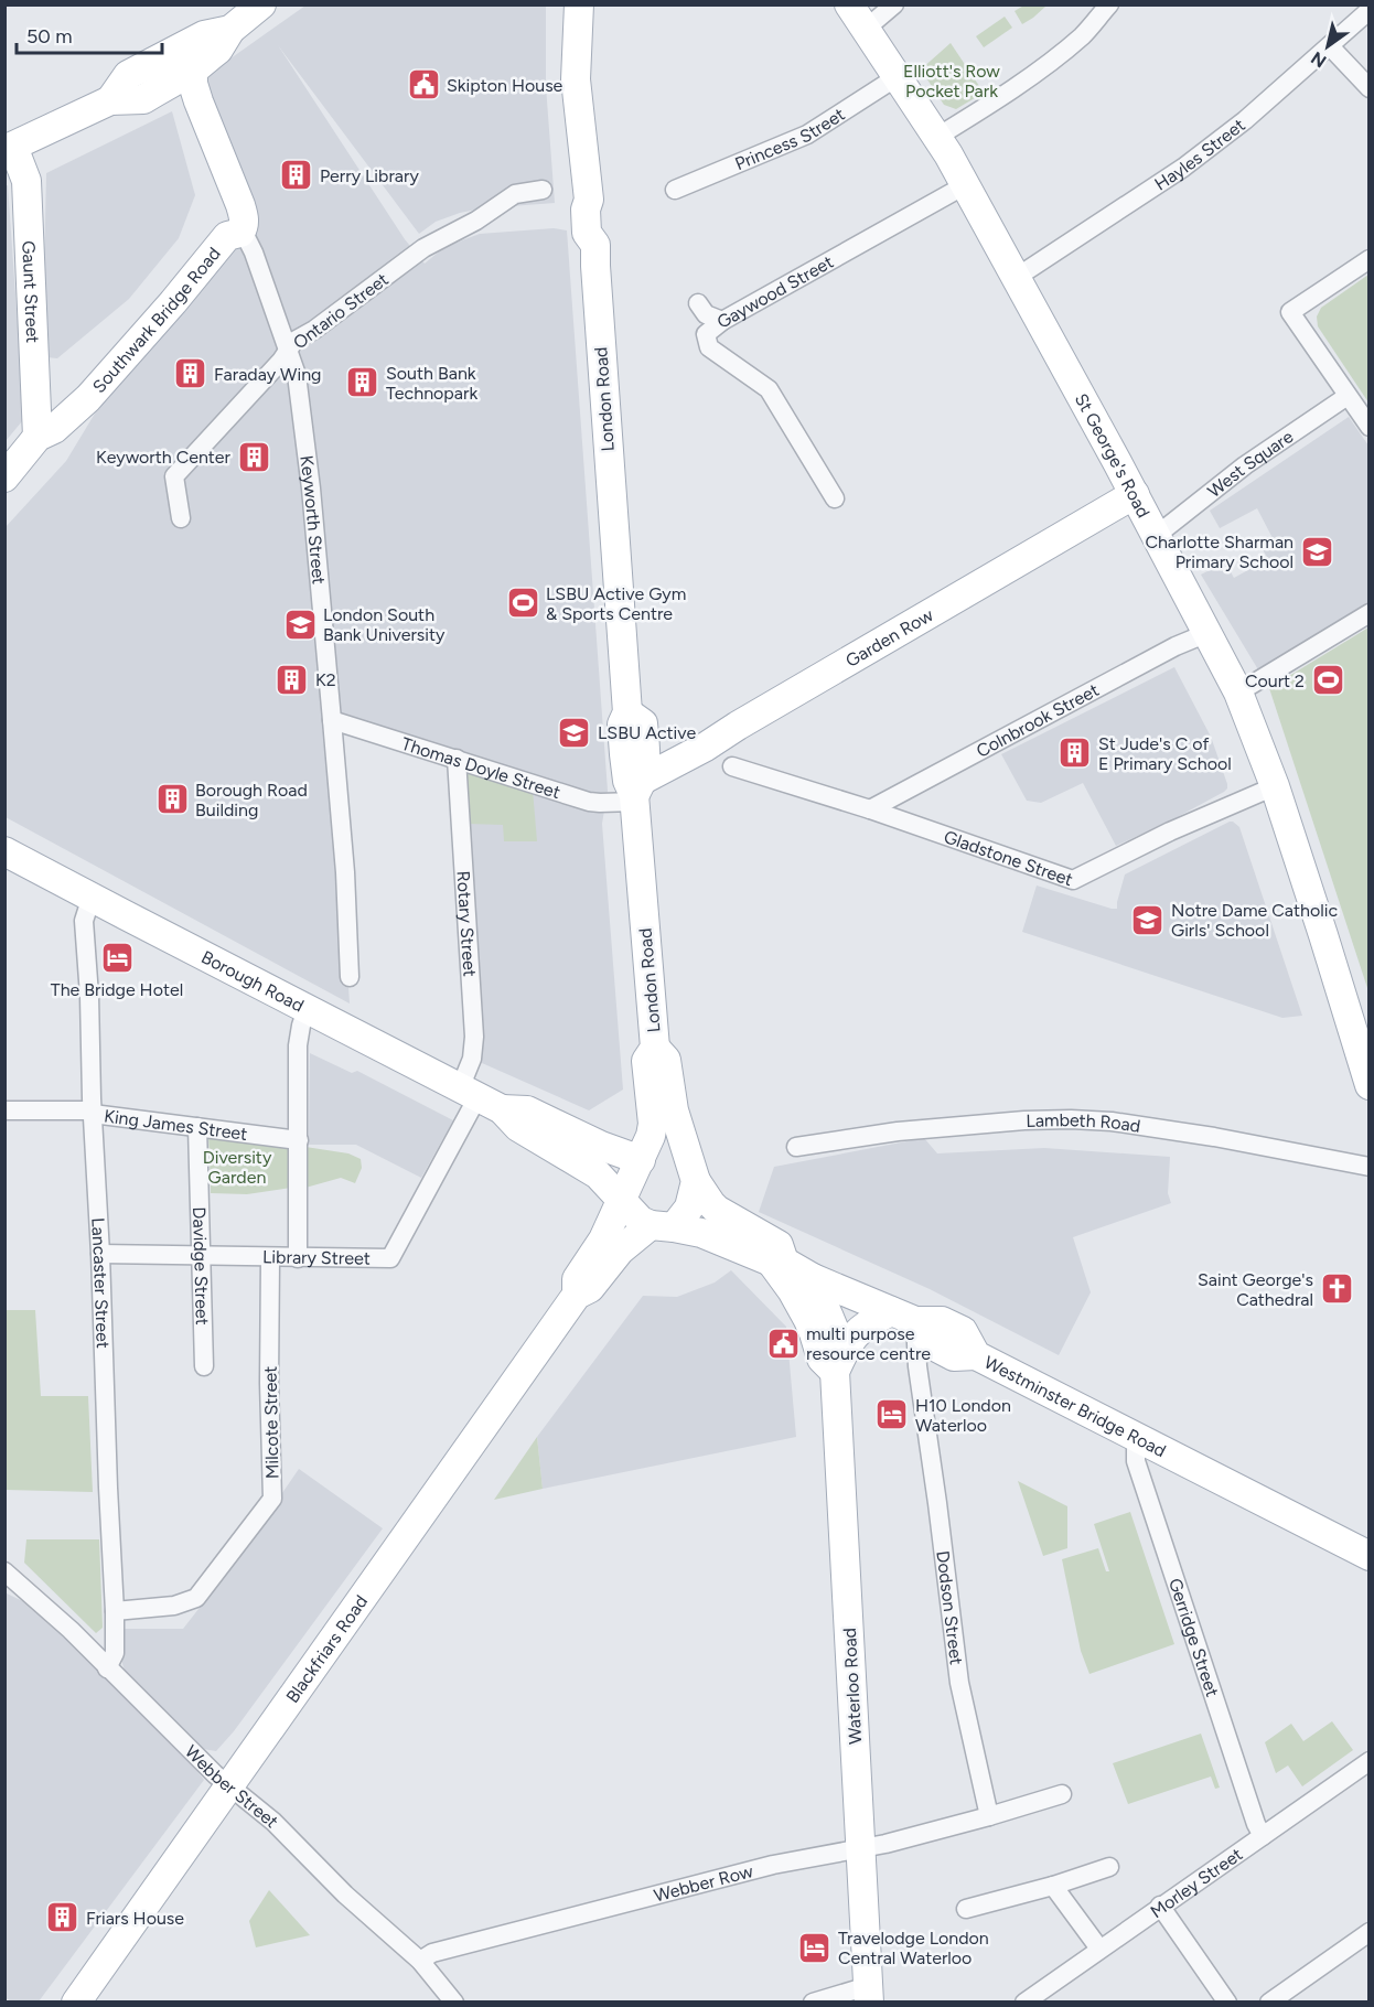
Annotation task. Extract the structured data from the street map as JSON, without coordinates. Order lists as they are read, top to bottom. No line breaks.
{"streets":{"main road":["Gaunt Street","Southwark Bridge Road","London Road","St George's Road","Garden Row","Borough Road","Westminster Bridge Road","Blackfriars Road","Waterloo Road"],"street":["Princess Street","Hayles Street","Gaywood Street","Ontario Street","West Square","Keyworth Street","Colnbrook Street","Thomas Doyle Street","Gladstone Street","Rotary Street","Lambeth Road","King James Street","Library Street","Davidge Street","Lancaster Street","Milcote Street","Dodson Street","Gerridge Street","Webber Street","Morley Street","Webber Row"]},"crossings":[["Princess Street","St George's Road"],["Hayles Street","St George's Road"],["Gaunt Street","Southwark Bridge Road"],["Gaywood Street","St George's Road"],["Ontario Street","Keyworth Street"],["Southwark Bridge Road","Keyworth Street"],["London Road","Garden Row"],["London Road","Thomas Doyle Street"],["London Road","Borough Road"],["London Road","Blackfriars Road"],["St George's Road","West Square"],["St George's Road","Garden Row"],["St George's Road","Colnbrook Street"],["St George's Road","Gladstone Street"],["Keyworth Street","Thomas Doyle Street"],["Garden Row","Thomas Doyle Street"],["Colnbrook Street","Gladstone Street"],["Thomas Doyle Street","Rotary Street"],["Rotary Street","Borough Road"],["Rotary Street","Library Street"],["Borough Road","Library Street"],["Borough Road","Lancaster Street"],["Borough Road","Westminster Bridge Road"],["Borough Road","Blackfriars Road"],["King James Street","Davidge Street"],["King James Street","Lancaster Street"],["Library Street","Davidge Street"],["Library Street","Lancaster Street"],["Library Street","Milcote Street"],["Lancaster Street","Milcote Street"],["Lancaster Street","Webber Street"],["Westminster Bridge Road","Dodson Street"],["Westminster Bridge Road","Gerridge Street"],["Westminster Bridge Road","Blackfriars Road"],["Dodson Street","Webber Row"],["Gerridge Street","Morley Street"],["Blackfriars Road","Webber Street"],["Waterloo Road","Webber Row"],["Webber Street","Webber Row"]],"parks":["Elliott's Row Pocket Park","Diversity Garden"],"places":{"public building":["Skipton House","multi purpose resource centre"],"building":["Perry Library","Faraday Wing","South Bank Technopark","Keyworth Center","K2","St Jude's C of E Primary School","Borough Road Building","Friars House"],"school or university":["Charlotte Sharman Primary School","London South Bank University","LSBU Active","Notre Dame Catholic Girls' School"],"sports":["LSBU Active Gym & Sports Centre","Court 2"],"hotel":["The Bridge Hotel","H10 London Waterloo","Travelodge London Central Waterloo"],"church":["Saint George's Cathedral"]},"scale_bar":"50 m","north":"bottom left"}
